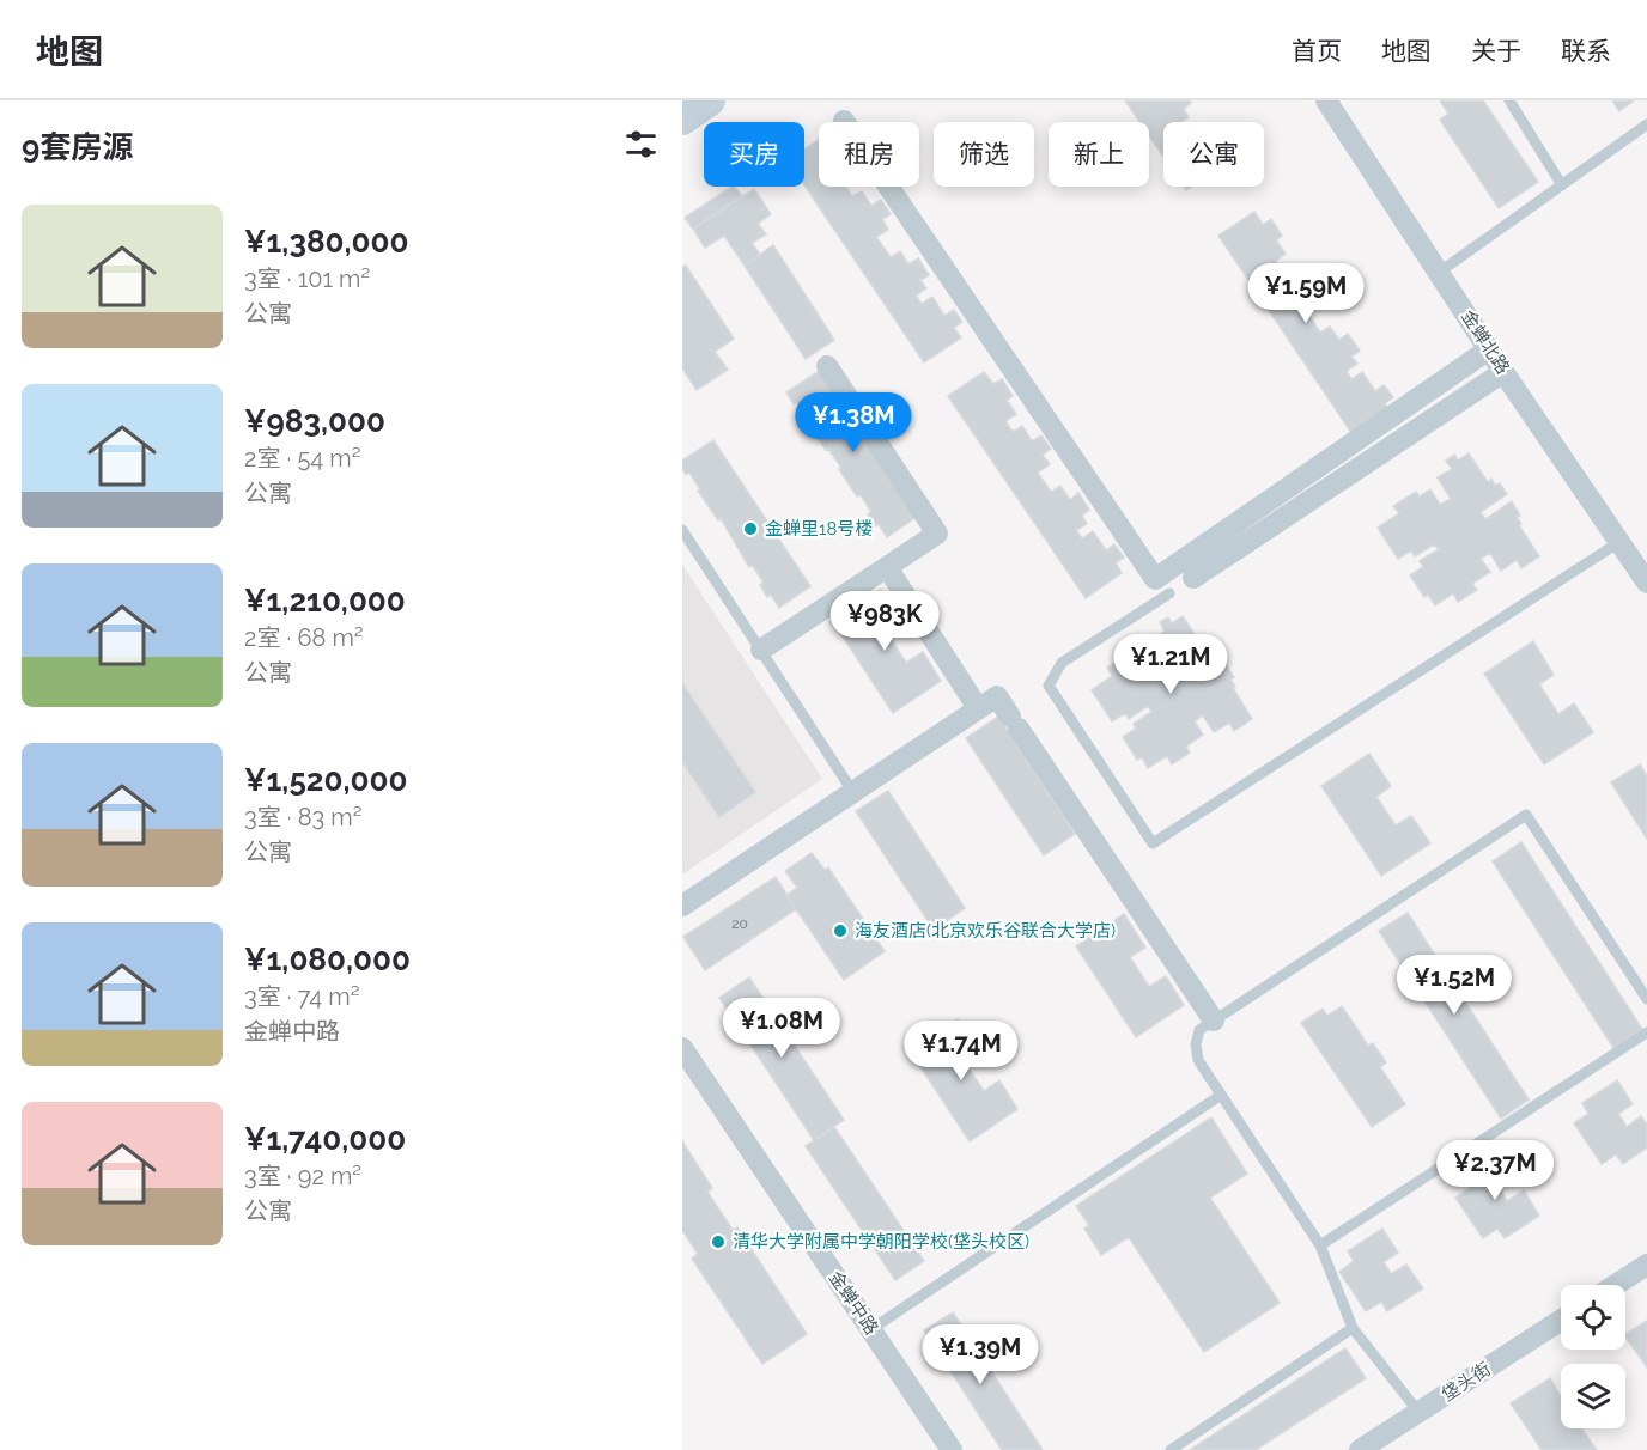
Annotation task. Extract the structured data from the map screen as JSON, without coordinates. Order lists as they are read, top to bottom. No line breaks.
{"streets":{"street":["金蝉北路","金蝉中路","垡头街"]},"places":["金蝉里18号楼","海友酒店(北京欢乐谷联合大学店)","清华大学附属中学朝阳学校(垡头校区)"],"house_numbers":["20"],"page":{"header":"地图","nav":["首页","地图","关于","联系"],"heading":"9套房源","chip":["买房","租房","筛选","新上","公寓"],"list":[{"name":"¥1,380,000","note":"3室 · 101 m² · 公寓"},{"name":"¥983,000","note":"2室 · 54 m² · 公寓"},{"name":"¥1,210,000","note":"2室 · 68 m² · 公寓"},{"name":"¥1,520,000","note":"3室 · 83 m² · 公寓"},{"name":"¥1,080,000","note":"3室 · 74 m² · 金蝉中路"},{"name":"¥1,740,000","note":"3室 · 92 m² · 公寓"}],"price":["¥1.59M","¥1.38M","¥983K","¥1.21M","¥1.52M","¥1.08M","¥1.74M","¥2.37M","¥1.39M"]}}
